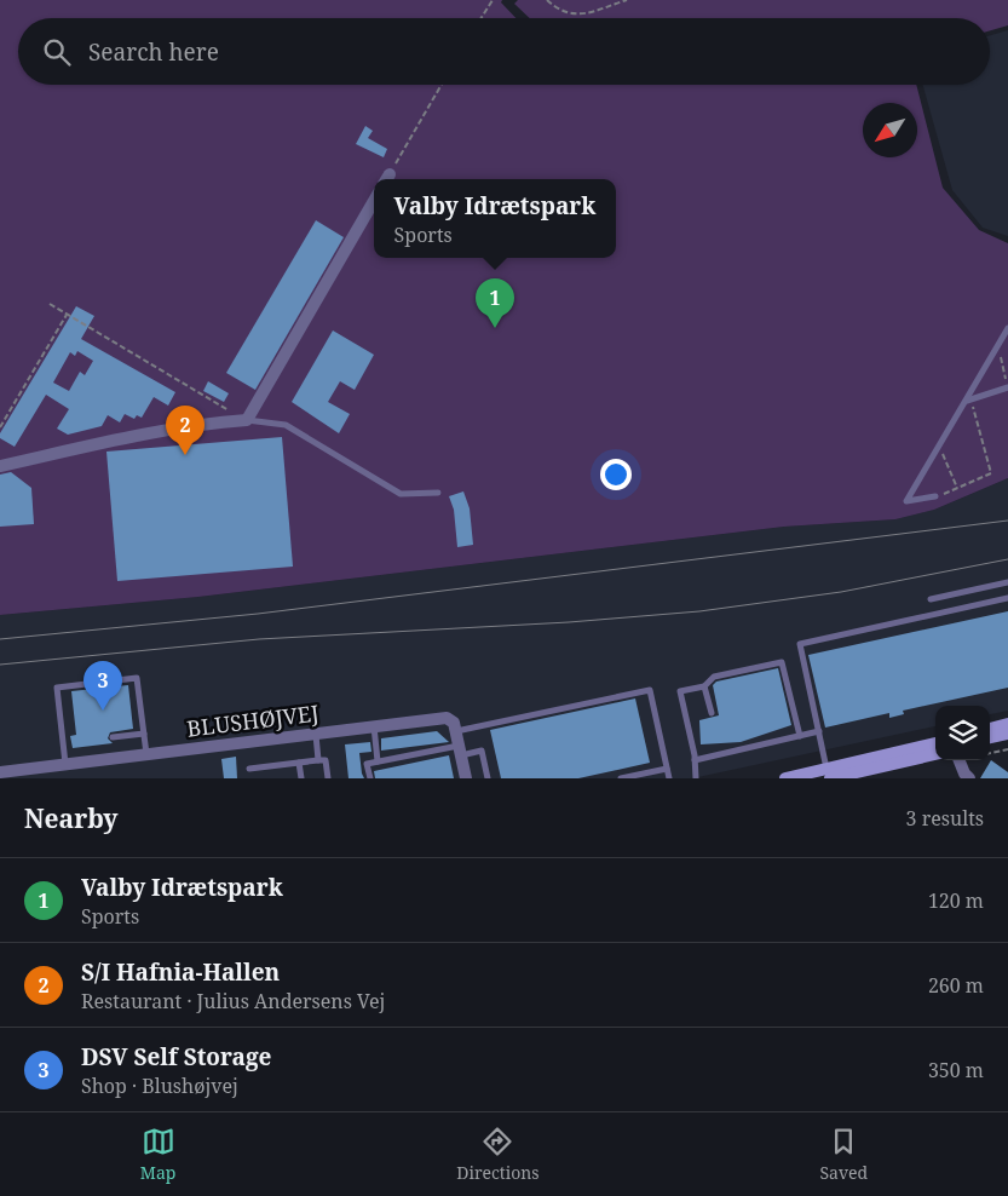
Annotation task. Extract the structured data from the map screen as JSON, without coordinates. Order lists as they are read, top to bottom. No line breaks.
{"streets":{"street":["BLUSHØJVEJ"]},"north":"bottom left","page":{"search":"Search here","popup":["Valby Idrætspark","Sports"],"pins":["1","2","3"],"heading":["Nearby","3 results"],"list":[{"mark":"1","name":"Valby Idrætspark","note":"Sports","value":"120 m"},{"mark":"2","name":"S/I Hafnia-Hallen","note":"Restaurant · Julius Andersens Vej","value":"260 m"},{"mark":"3","name":"DSV Self Storage","note":"Shop · Blushøjvej","value":"350 m"}],"nav":["Map","Directions","Saved"]}}
